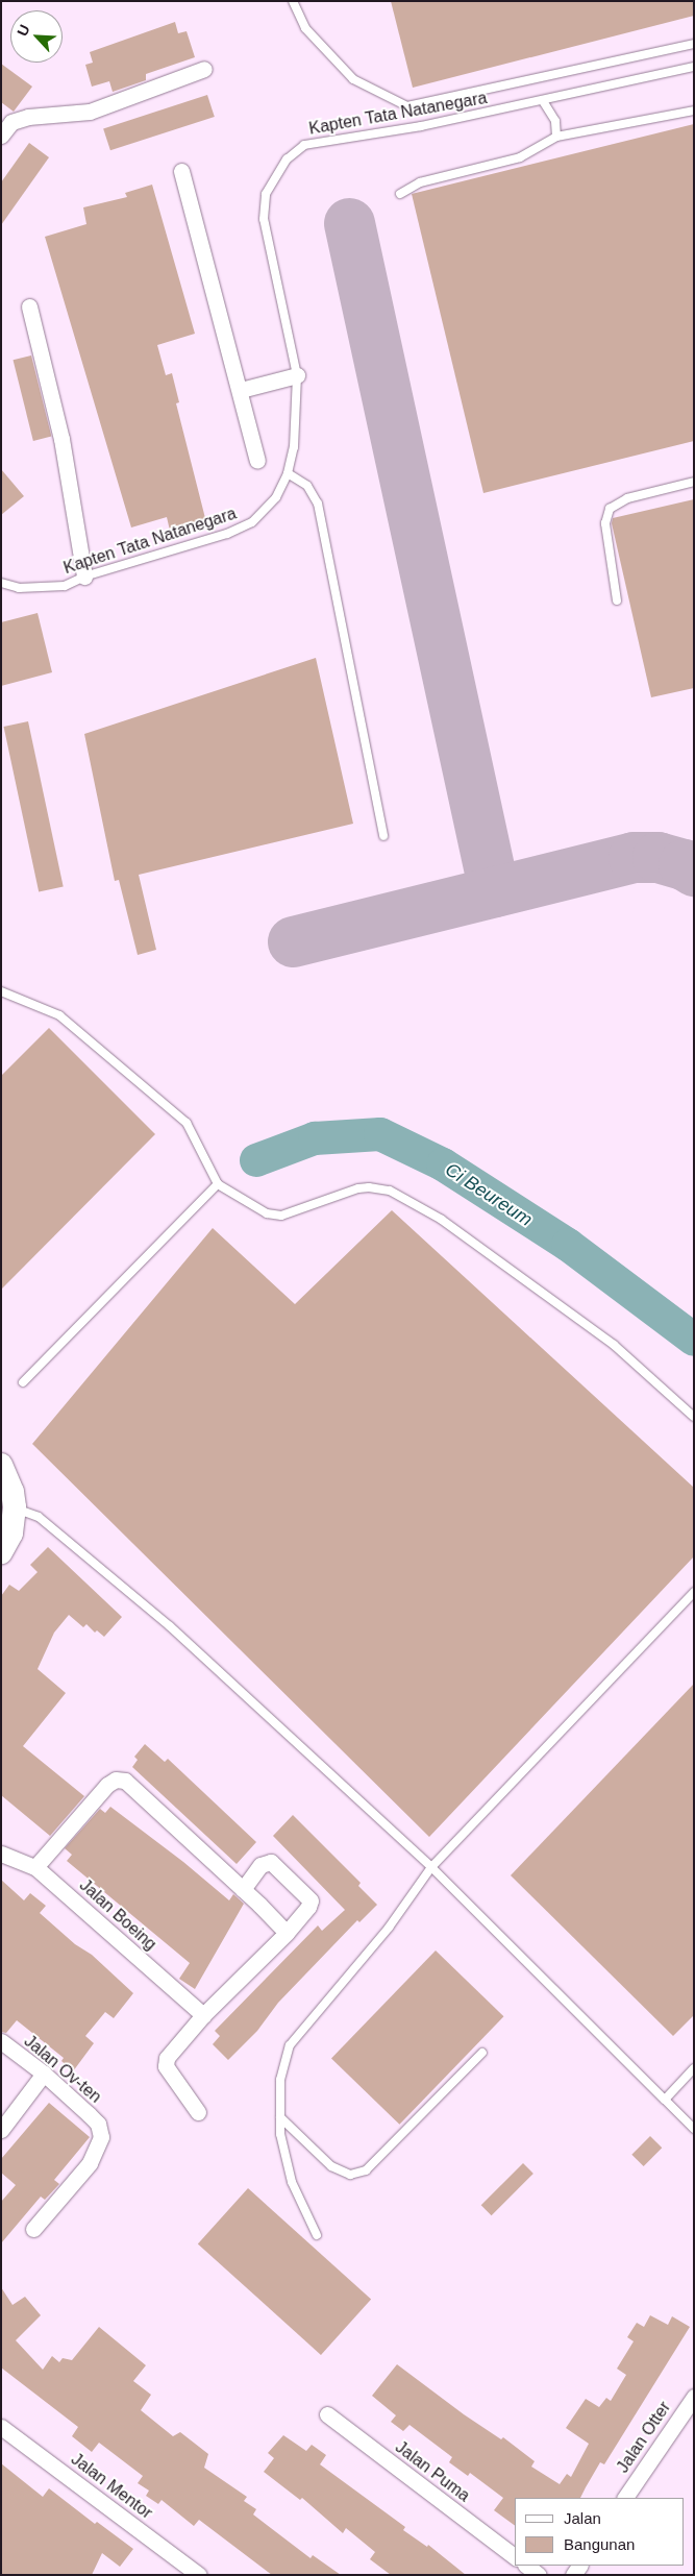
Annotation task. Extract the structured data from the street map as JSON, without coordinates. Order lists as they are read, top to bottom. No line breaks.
{"streets":{"street":["Jalan Boeing","Jalan Ov-ten","Jalan Otter","Jalan Puma","Jalan Mentor"],"lane":["Kapten Tata Natanegara"]},"water":["Ci Beureum"],"legend":["Jalan","Bangunan"],"north":"top left"}
